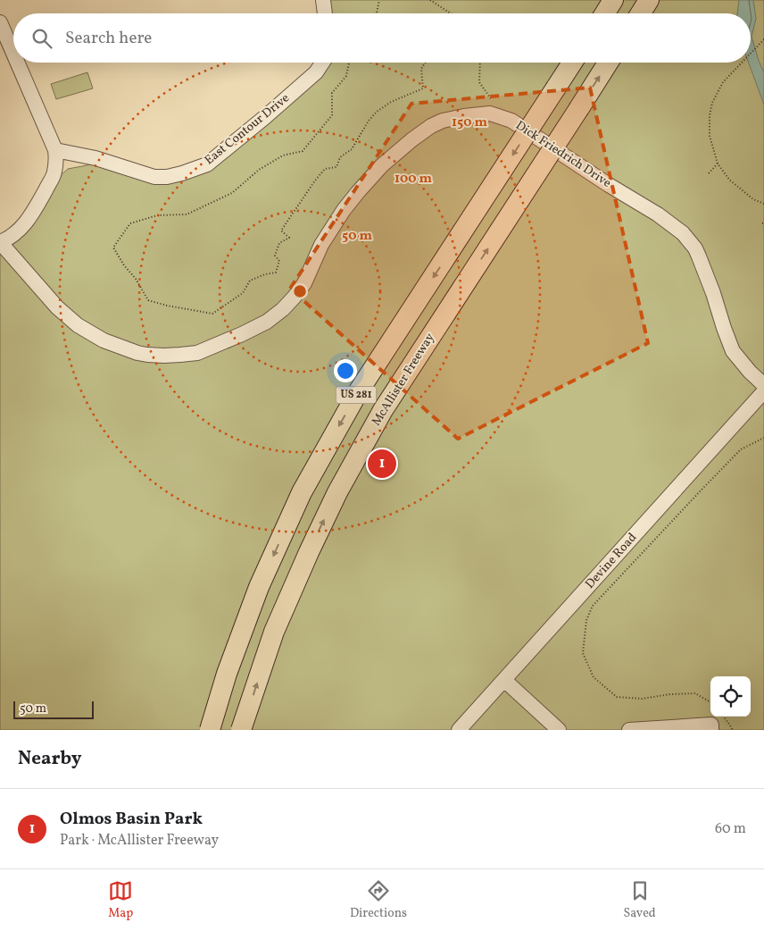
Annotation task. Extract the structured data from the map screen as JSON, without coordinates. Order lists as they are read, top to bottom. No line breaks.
{"streets":{"highway":["McAllister Freeway","US 281"],"street":["East Contour Drive","Dick Friedrich Drive","Devine Road"]},"scale_bar":"50 m","page":{"search":"Search here","pins":"1","scale":"50 m","heading":"Nearby","list":[{"mark":"1","name":"Olmos Basin Park","note":"Park · McAllister Freeway","value":"60 m"}],"nav":["Map","Directions","Saved"]},"rings":["150 m","100 m","50 m"]}
